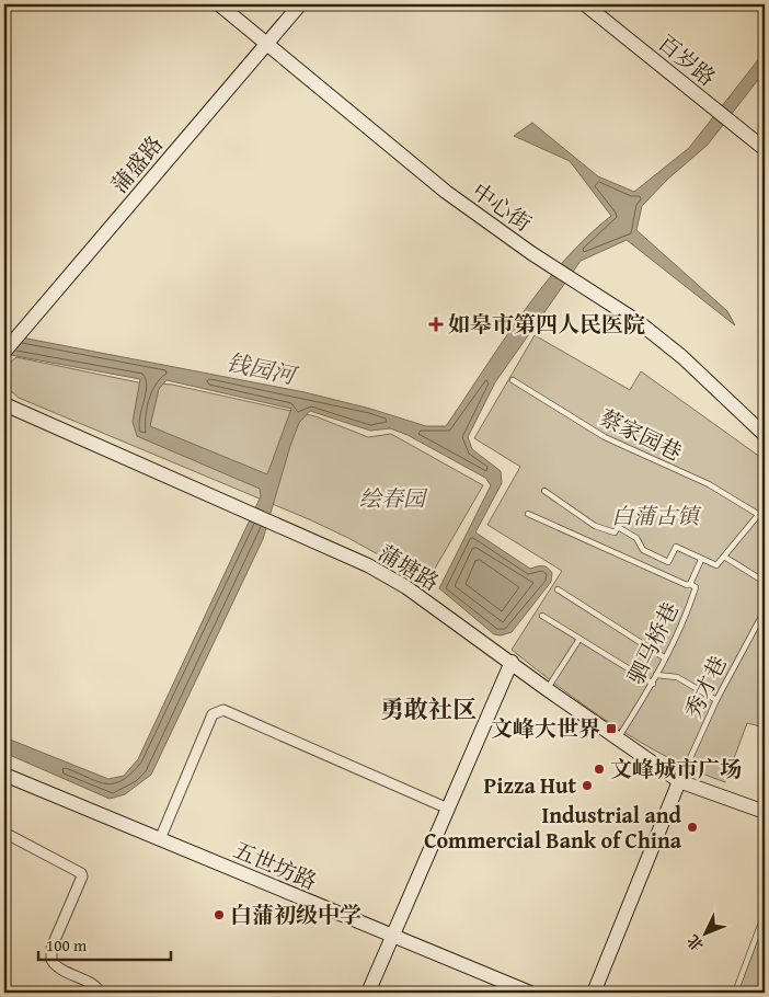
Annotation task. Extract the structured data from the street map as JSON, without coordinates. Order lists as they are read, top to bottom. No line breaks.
{"streets":{"street":["百岁路","蒲盛路","中心街","蒲塘路","五世坊路"],"lane":["蔡家园巷","驷马桥巷","秀才巷"]},"crossings":[["蒲盛路","中心街"],["蒲塘路","驷马桥巷"],["蒲塘路","秀才巷"]],"districts":["勇敢社区"],"water":["钱园河"],"parks":["绘春园","白蒲古镇"],"places":{"health":["如皋市第四人民医院"],"transit":["文峰大世界"],"other":["文峰城市广场","Pizza Hut","Industrial and Commercial Bank of China","白蒲初级中学"]},"scale_bar":"100 m","north":"bottom left"}
